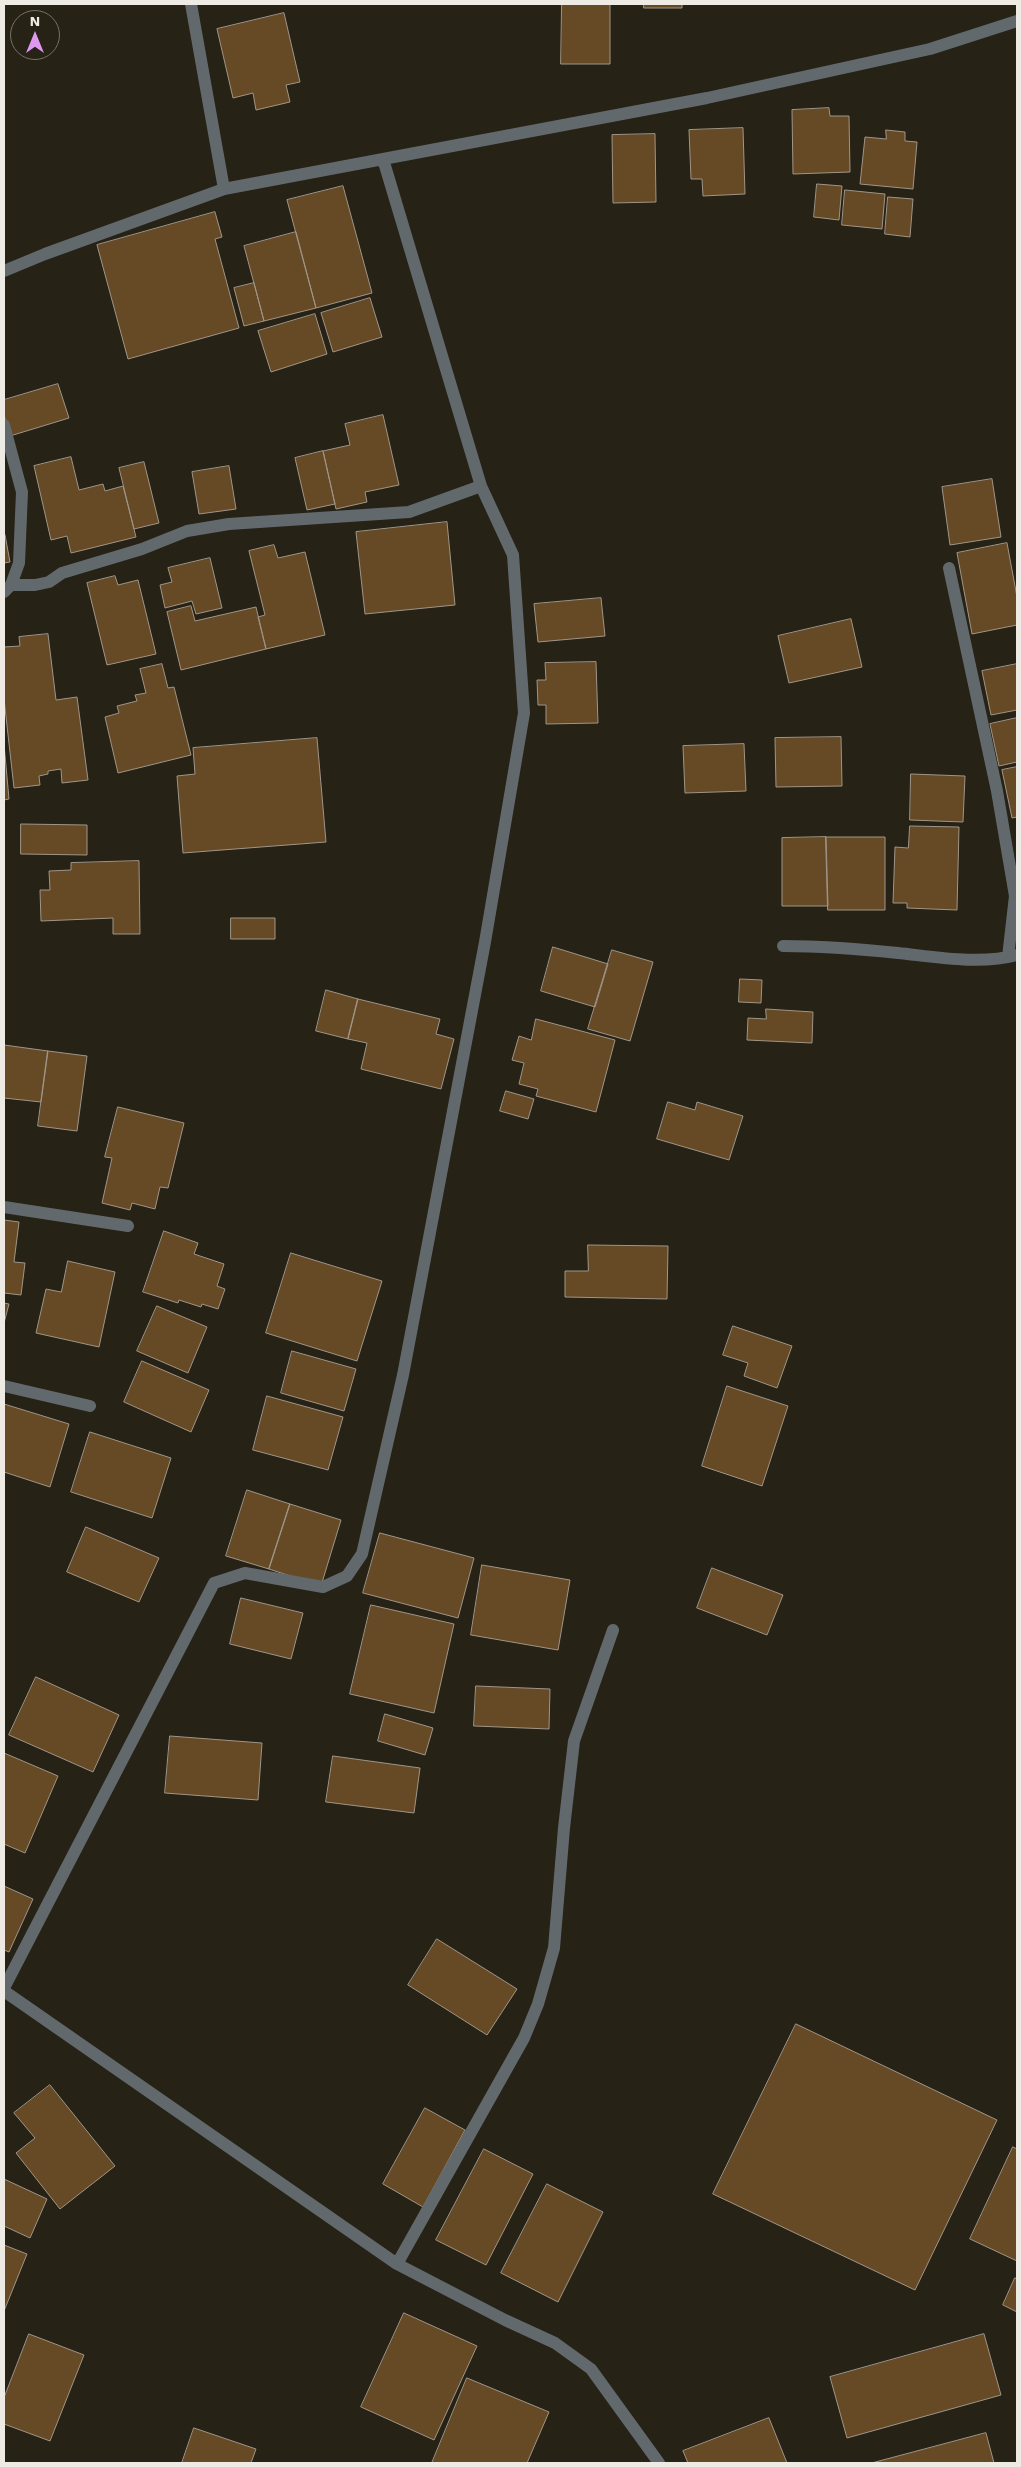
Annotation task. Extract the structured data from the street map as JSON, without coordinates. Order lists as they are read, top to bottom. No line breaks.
{"north":"top"}
